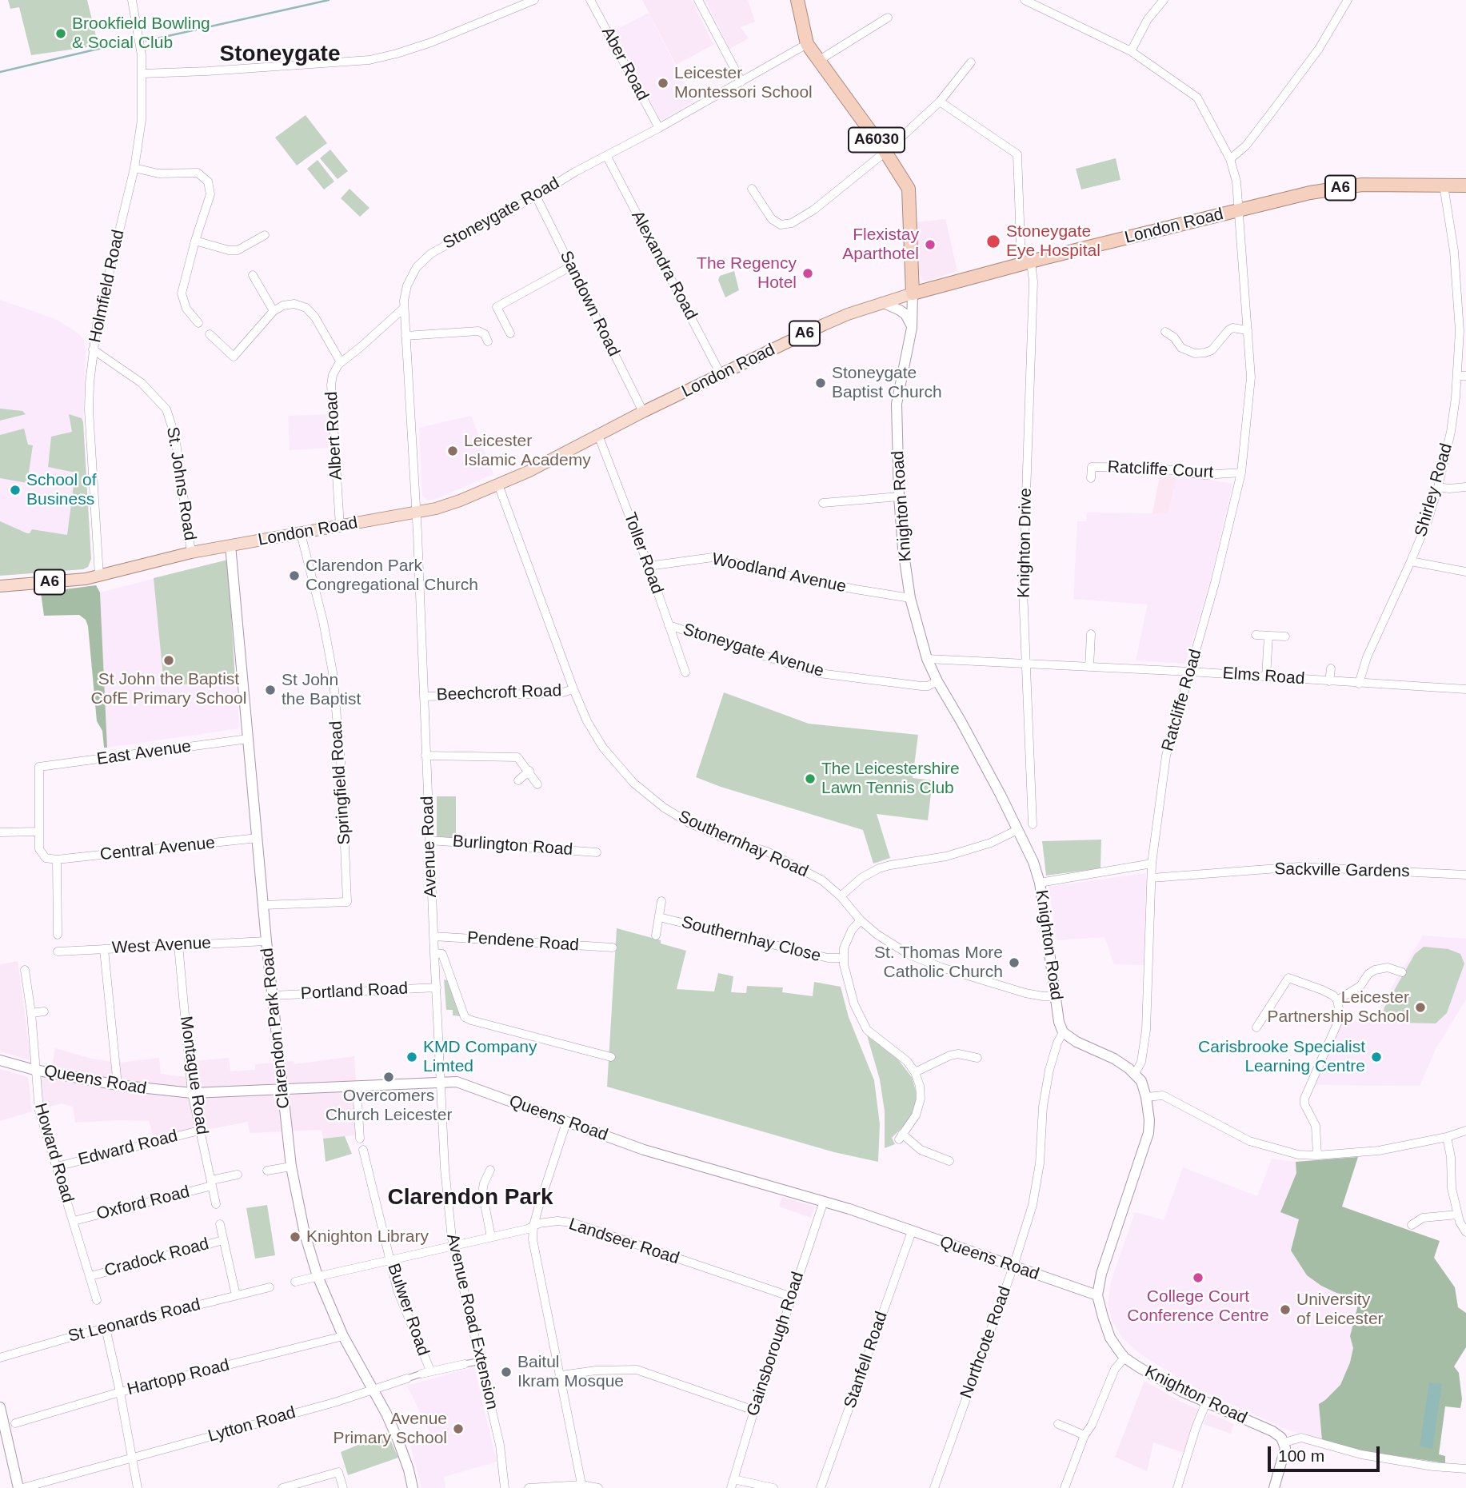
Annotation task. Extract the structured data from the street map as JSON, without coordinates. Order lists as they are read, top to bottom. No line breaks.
{"streets":{"highway":["A6030","A6","London Road"],"street":["Aber Road","Stoneygate Road","Alexandra Road","Holmfield Road","Sandown Road","Albert Road","Ratcliffe Court","St. Johns Road","Shirley Road","Knighton Road","Knighton Drive","Toller Road","Woodland Avenue","Stoneygate Avenue","Elms Road","Beechcroft Road","Ratcliffe Road","East Avenue","Springfield Road","Southernhay Road","Burlington Road","Avenue Road","Central Avenue","Sackville Gardens","Southernhay Close","Pendene Road","West Avenue","Portland Road","Clarendon Park Road","Montague Road","Queens Road","Edward Road","Howard Road","Oxford Road","Landseer Road","Cradock Road","Bulwer Road","St Leonards Road","Avenue Road Extension","Northcote Road","Gainsborough Road","Stanfell Road","Hartopp Road","Lytton Road"]},"crossings":[["Aber Road","Stoneygate Road"],["A6030","Stoneygate Road"],["A6030","London Road"],["A6030","Knighton Road"],["Stoneygate Road","London Road"],["Stoneygate Road","Alexandra Road"],["Stoneygate Road","Sandown Road"],["Stoneygate Road","Avenue Road"],["London Road","Alexandra Road"],["London Road","Holmfield Road"],["London Road","Sandown Road"],["London Road","Albert Road"],["London Road","St. Johns Road"],["London Road","Shirley Road"],["London Road","Knighton Road"],["London Road","Knighton Drive"],["London Road","Toller Road"],["London Road","Ratcliffe Road"],["London Road","Springfield Road"],["London Road","Southernhay Road"],["London Road","Avenue Road"],["London Road","Clarendon Park Road"],["Holmfield Road","St. Johns Road"],["Ratcliffe Court","Ratcliffe Road"],["Shirley Road","Elms Road"],["Knighton Road","Woodland Avenue"],["Knighton Road","Stoneygate Avenue"],["Knighton Road","Elms Road"],["Knighton Road","Ratcliffe Road"],["Knighton Road","Southernhay Road"],["Knighton Road","Queens Road"],["Knighton Road","Northcote Road"],["Knighton Drive","Elms Road"],["Toller Road","Woodland Avenue"],["Toller Road","Stoneygate Avenue"],["Elms Road","Ratcliffe Road"],["Beechcroft Road","Southernhay Road"],["Beechcroft Road","Avenue Road"],["Ratcliffe Road","Sackville Gardens"],["East Avenue","Clarendon Park Road"],["Springfield Road","Clarendon Park Road"],["Burlington Road","Avenue Road"],["Avenue Road","Pendene Road"],["Avenue Road","Avenue Road Extension"],["Central Avenue","Clarendon Park Road"],["West Avenue","Clarendon Park Road"],["West Avenue","Montague Road"],["Portland Road","Clarendon Park Road"],["Portland Road","Avenue Road Extension"],["Clarendon Park Road","Queens Road"],["Clarendon Park Road","Hartopp Road"],["Clarendon Park Road","Lytton Road"],["Montague Road","Queens Road"],["Montague Road","Edward Road"],["Montague Road","Oxford Road"],["Queens Road","Howard Road"],["Queens Road","Avenue Road Extension"],["Queens Road","Northcote Road"],["Queens Road","Gainsborough Road"],["Queens Road","Stanfell Road"],["Edward Road","Howard Road"],["Howard Road","Oxford Road"],["Howard Road","Cradock Road"],["Landseer Road","Avenue Road Extension"],["Landseer Road","Gainsborough Road"],["Bulwer Road","Lytton Road"],["Avenue Road Extension","Lytton Road"]],"districts":["Stoneygate","Clarendon Park"],"places":["Brookfield Bowling & Social Club","Leicester Montessori School","Stoneygate Eye Hospital","Flexistay Aparthotel","The Regency Hotel","Stoneygate Baptist Church","Leicester Islamic Academy","School of Business","Clarendon Park Congregational Church","St John the Baptist CofE Primary School","St John the Baptist","The Leicestershire Lawn Tennis Club","St. Thomas More Catholic Church","Leicester Partnership School","KMD Company Limted","Carisbrooke Specialist Learning Centre","Overcomers Church Leicester","Knighton Library","College Court Conference Centre","University of Leicester","Baitul Ikram Mosque","Avenue Primary School"],"scale_bar":"100 m"}
